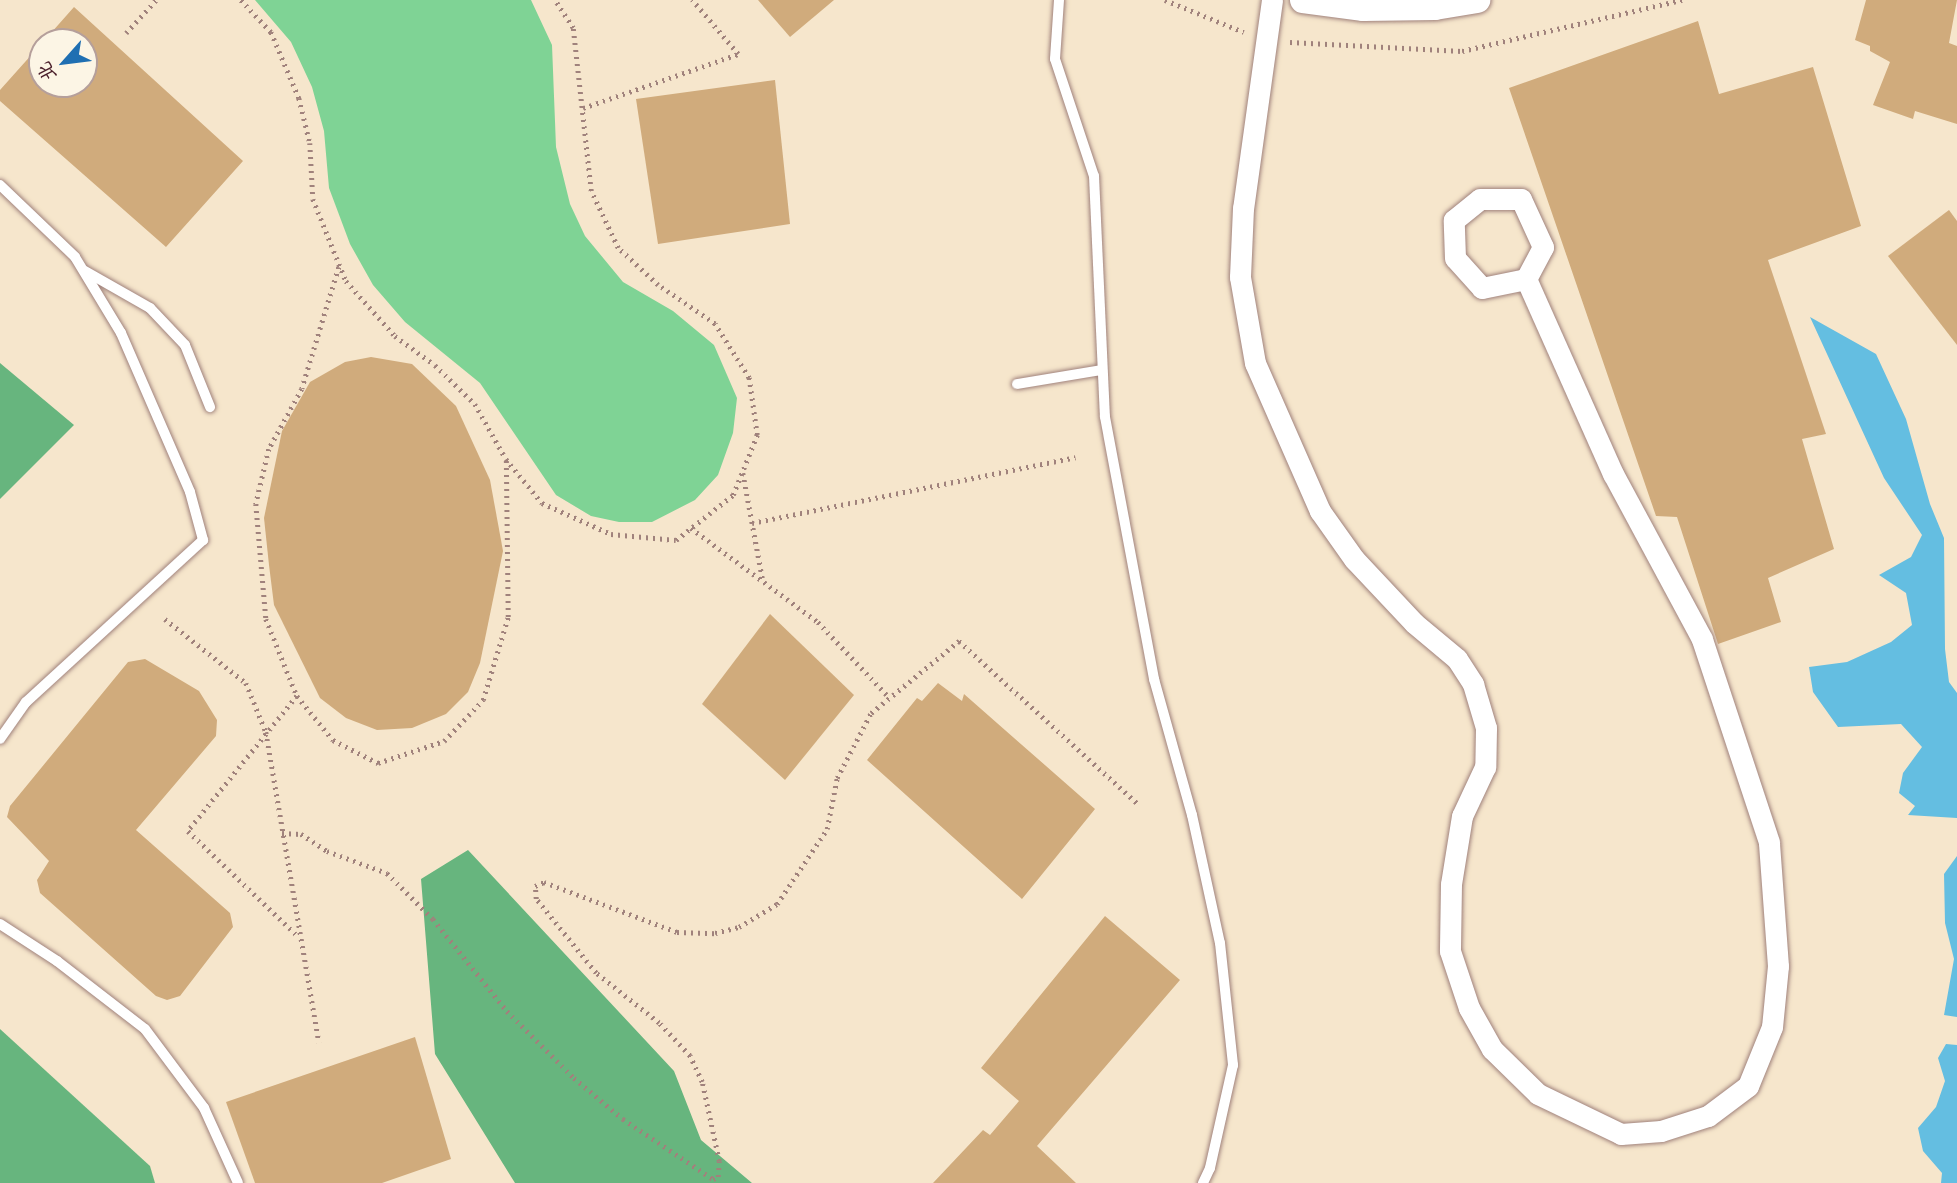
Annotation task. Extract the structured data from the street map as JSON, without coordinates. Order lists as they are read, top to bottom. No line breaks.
{"north":"bottom left"}
